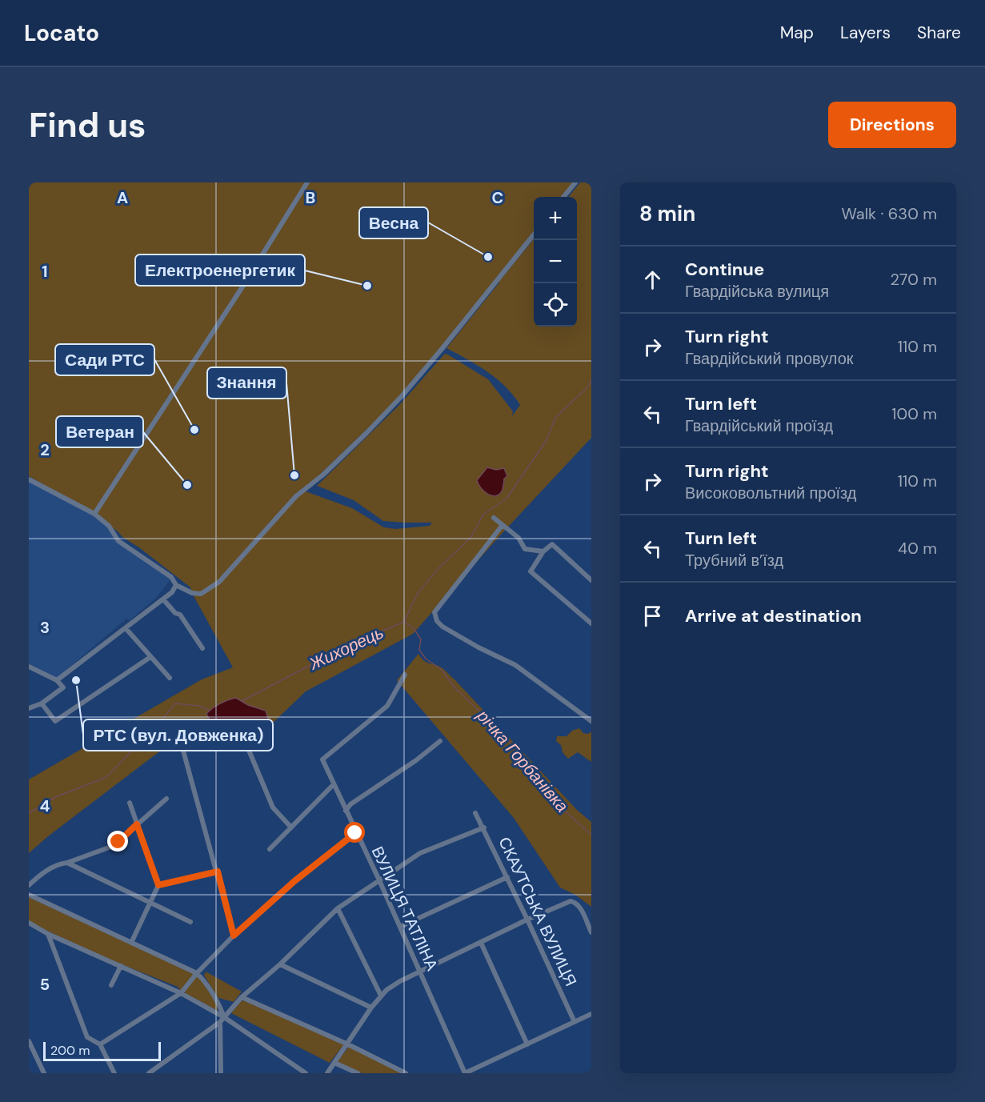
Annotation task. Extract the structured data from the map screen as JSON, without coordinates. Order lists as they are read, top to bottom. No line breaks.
{"streets":{"street":["ВУЛИЦЯ ТАТЛІНА","СКАУТСЬКА ВУЛИЦЯ"]},"water":["Жихорець","річка Горбанівка"],"places":["Весна","Електроенергетик","Сади РТС","Знання","Ветеран","РТС (вул. Довженка)"],"scale_bar":"200 m","page":{"header":"Locato","nav":["Map","Layers","Share"],"buttons":"Directions","title":"Find us","heading":["8 min","Walk · 630 m"],"map_buttons":["+","−"],"list":[["Continue","Гвардійська вулиця","270 m"],["Turn right","Гвардійський провулок","110 m"],["Turn left","Гвардійський проїзд","100 m"],["Turn right","Високовольтний проїзд","110 m"],["Turn left","Трубний в’їзд","40 m"],"Arrive at destination"],"scale":"200 m"},"grid":{"columns":["A","B","C"],"rows":["1","2","3","4","5"]}}
